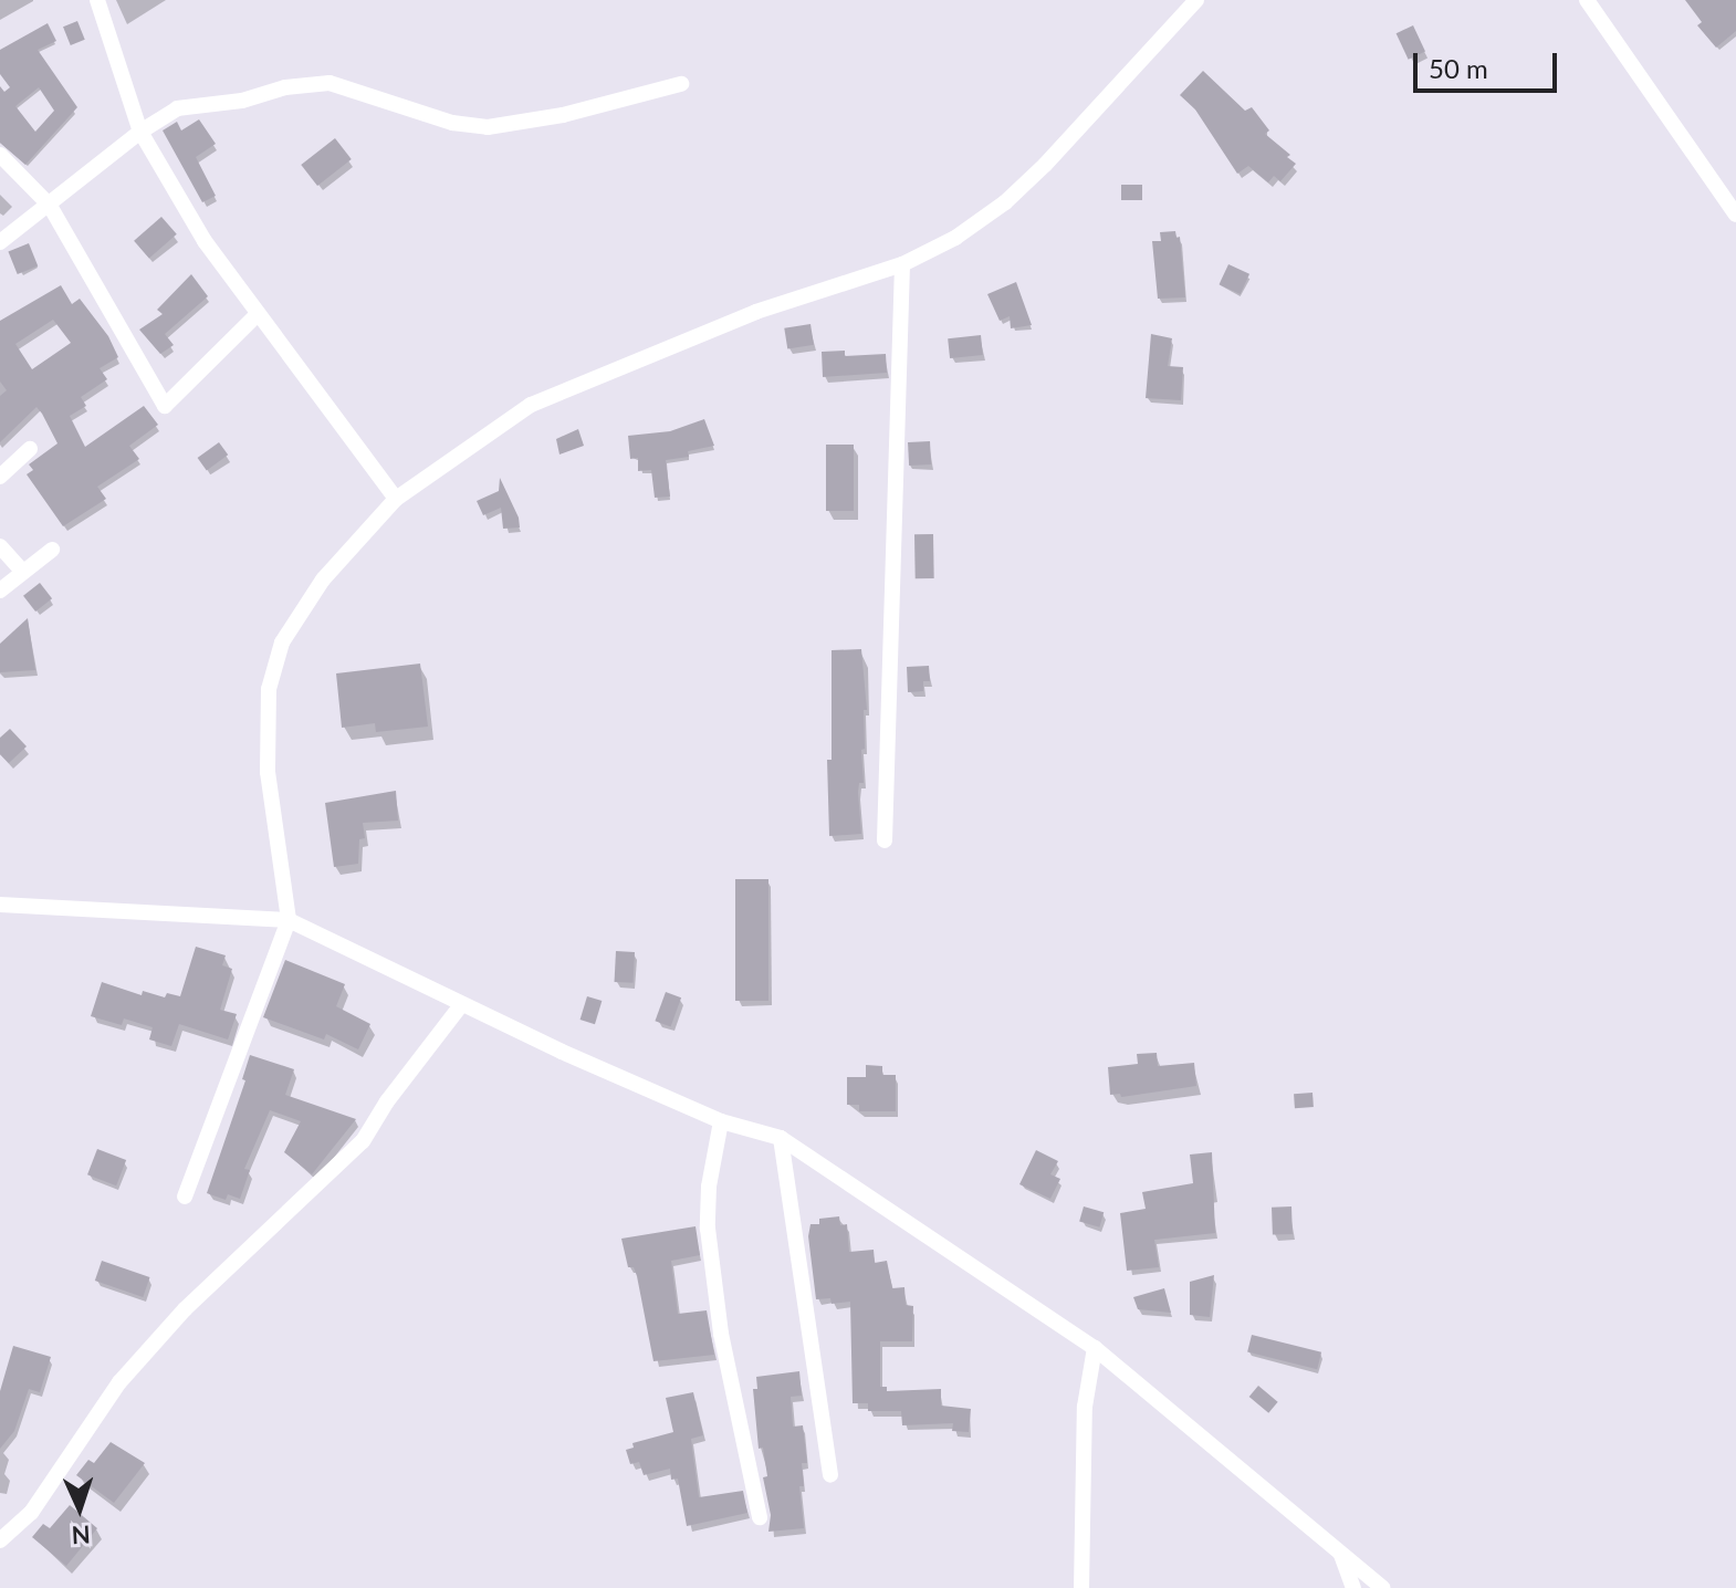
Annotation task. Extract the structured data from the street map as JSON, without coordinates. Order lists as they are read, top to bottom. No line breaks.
{"scale_bar":"50 m","north":"bottom"}
